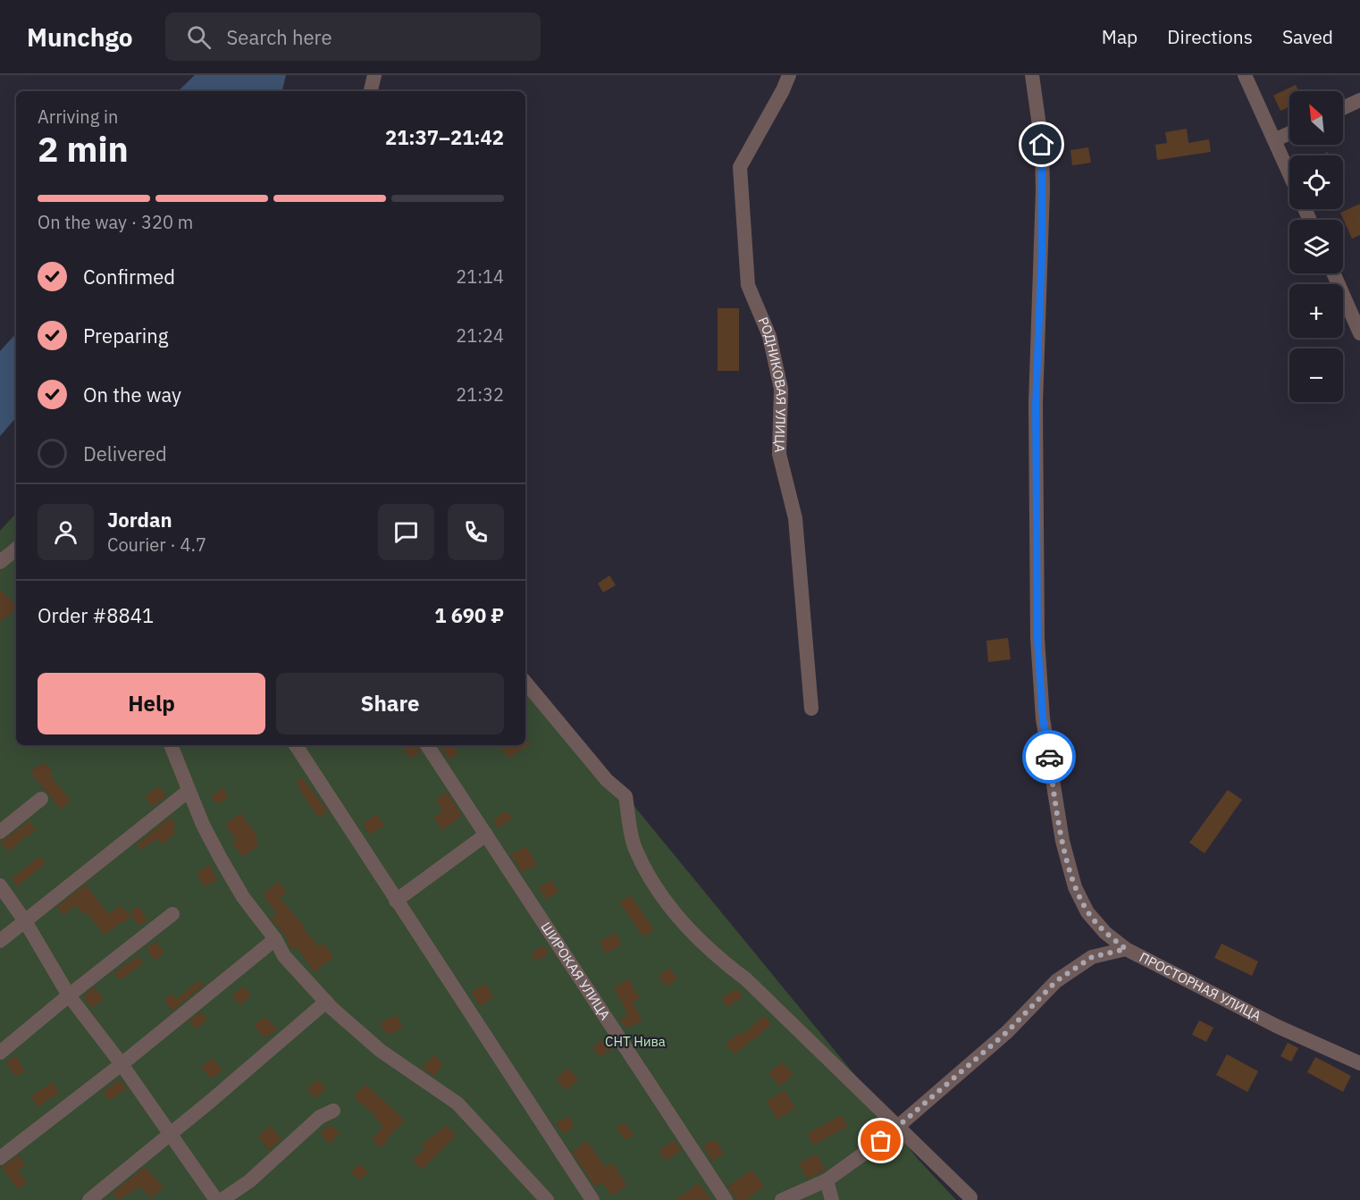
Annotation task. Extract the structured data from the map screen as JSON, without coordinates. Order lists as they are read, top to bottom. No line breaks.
{"streets":{"street":["РОДНИКОВАЯ УЛИЦА","ШИРОКАЯ УЛИЦА","ПРОСТОРНАЯ УЛИЦА"]},"parks":["СНТ Нива"],"north":"top left","page":{"header":"Munchgo","search":"Search here","nav":["Map","Directions","Saved"],"map_buttons":["+","−"],"heading":["2 min","Arriving in","21:37–21:42"],"panel":["Jordan","Courier · 4.7","Order #8841","1 690 ₽"],"bar":"On the way · 320 m","list":[["Confirmed","21:14"],["Preparing","21:24"],["On the way","21:32"],"Delivered"],"buttons":["Help","Share"]}}
